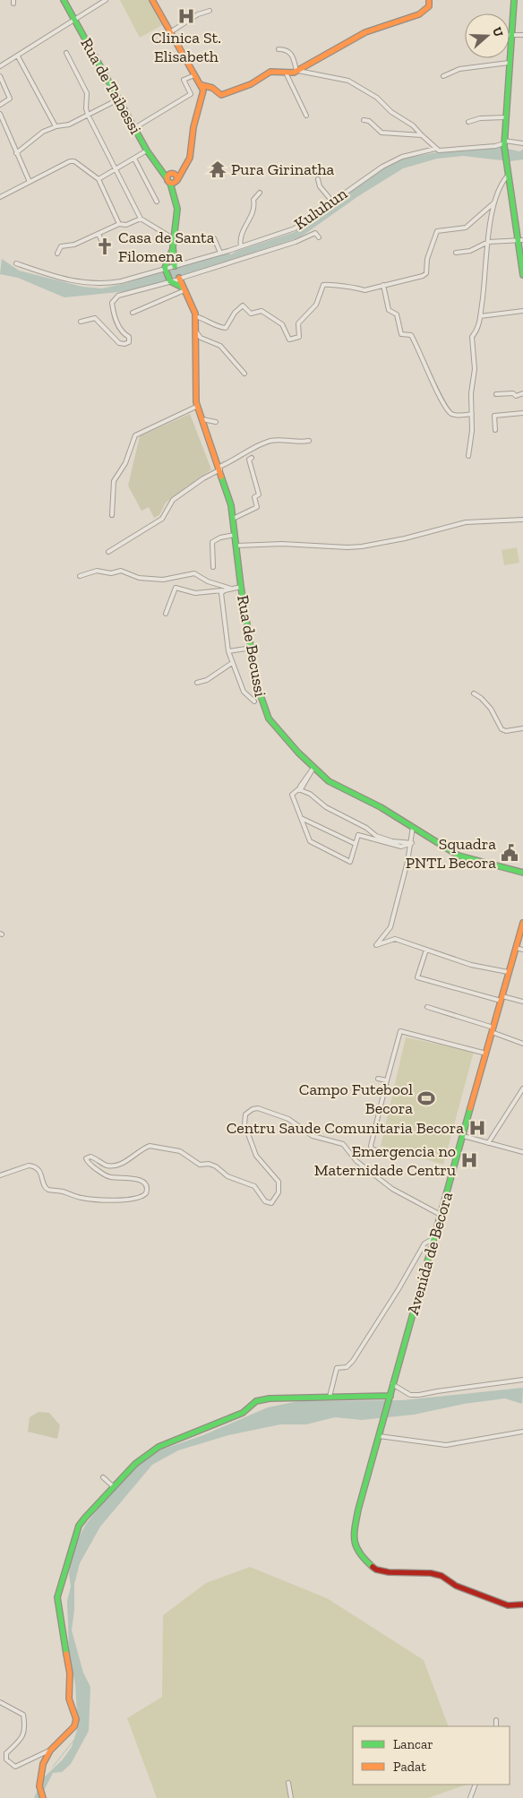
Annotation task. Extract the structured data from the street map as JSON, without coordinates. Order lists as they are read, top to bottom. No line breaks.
{"streets":{"street":["Rua de Taibessi","Kuluhun","Rua de Becussi","Avenida de Becora"]},"crossings":[["Rua de Taibessi","Kuluhun"]],"places":{"hospital":["Clinica St. Elisabeth","Centru Saude Comunitaria Becora","Emergencia no Maternidade Centru"],"temple":["Pura Girinatha"],"church":["Casa de Santa Filomena"],"public building":["Squadra PNTL Becora"],"sports":["Campo Futebool Becora"]},"legend":["Lancar","Padat"],"north":"right"}
